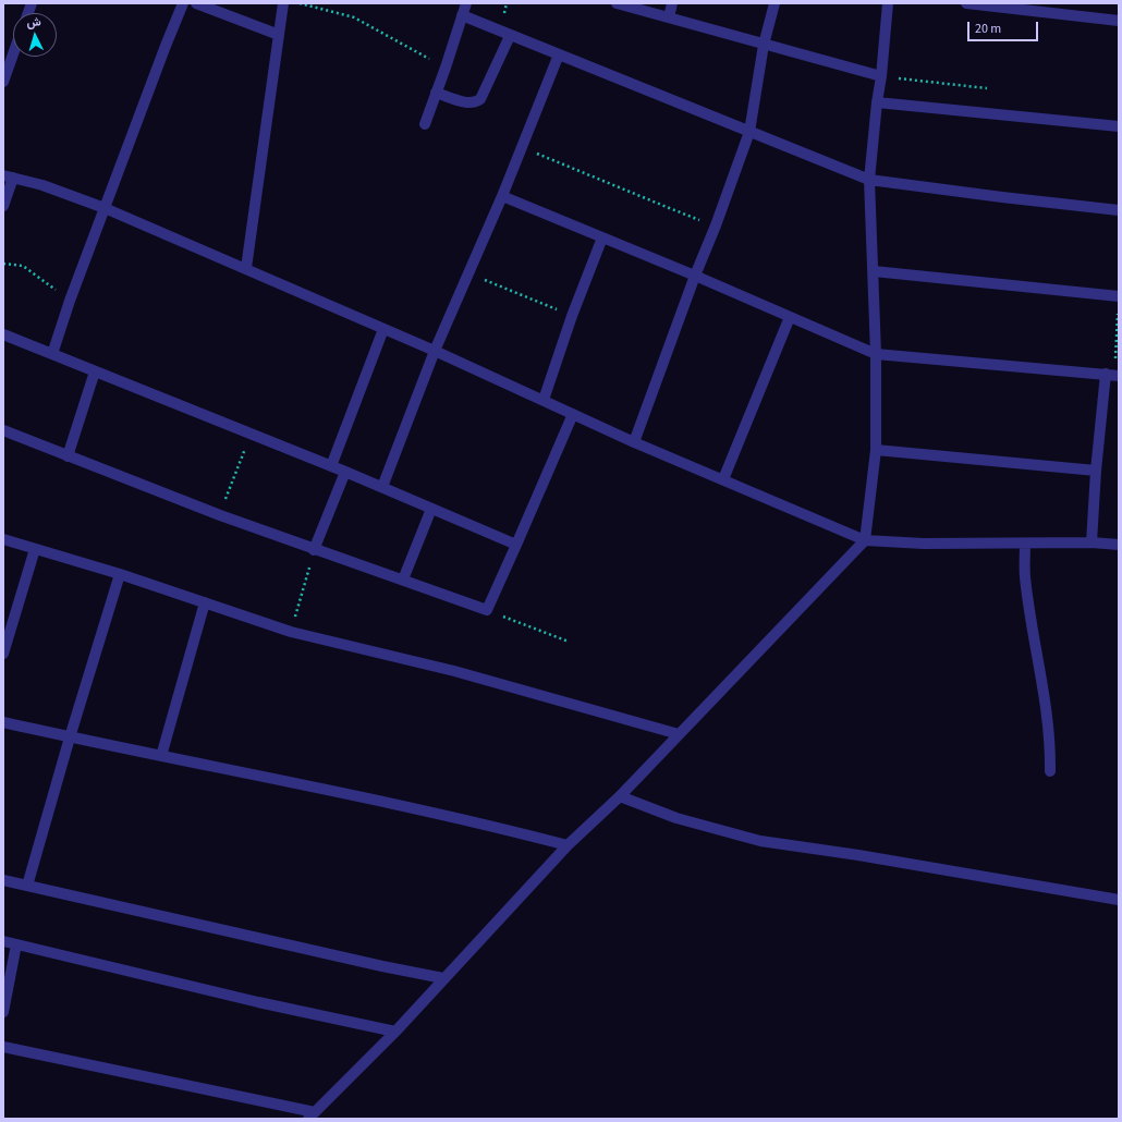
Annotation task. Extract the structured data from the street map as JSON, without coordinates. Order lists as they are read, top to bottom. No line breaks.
{"scale_bar":"20 m","north":"top"}
